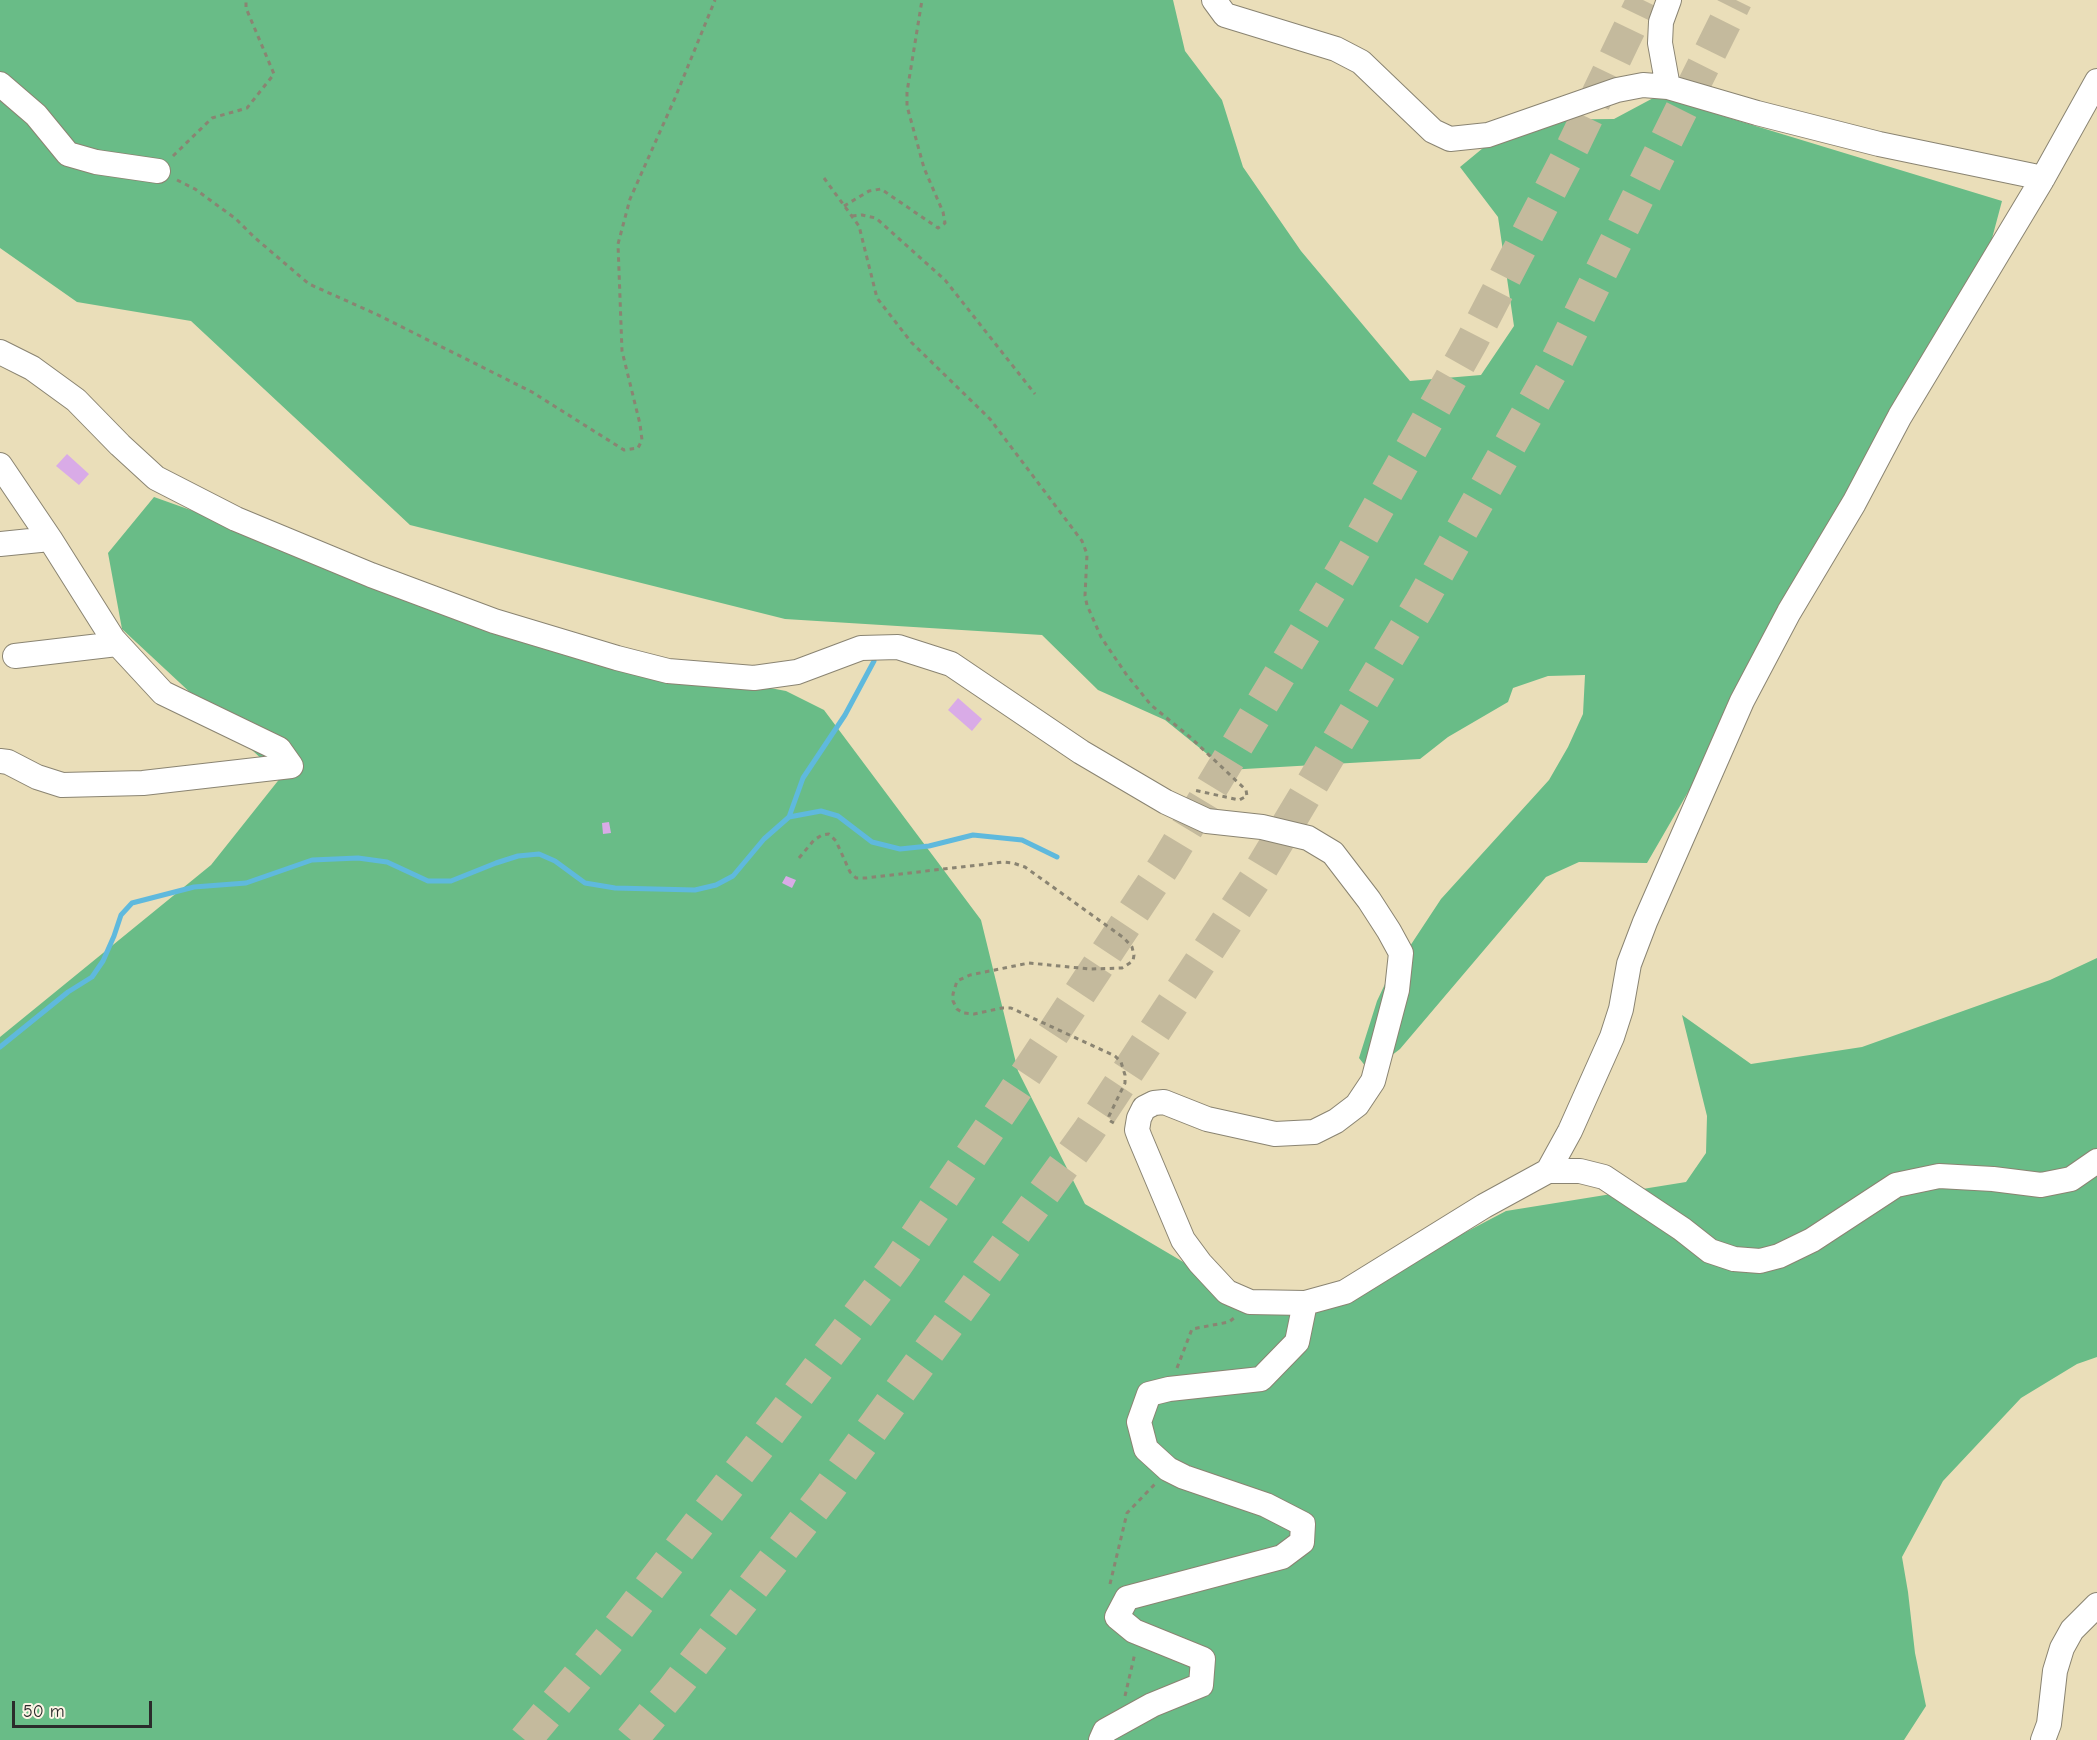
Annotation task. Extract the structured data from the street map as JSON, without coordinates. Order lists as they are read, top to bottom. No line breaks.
{"scale_bar":"50 m"}
